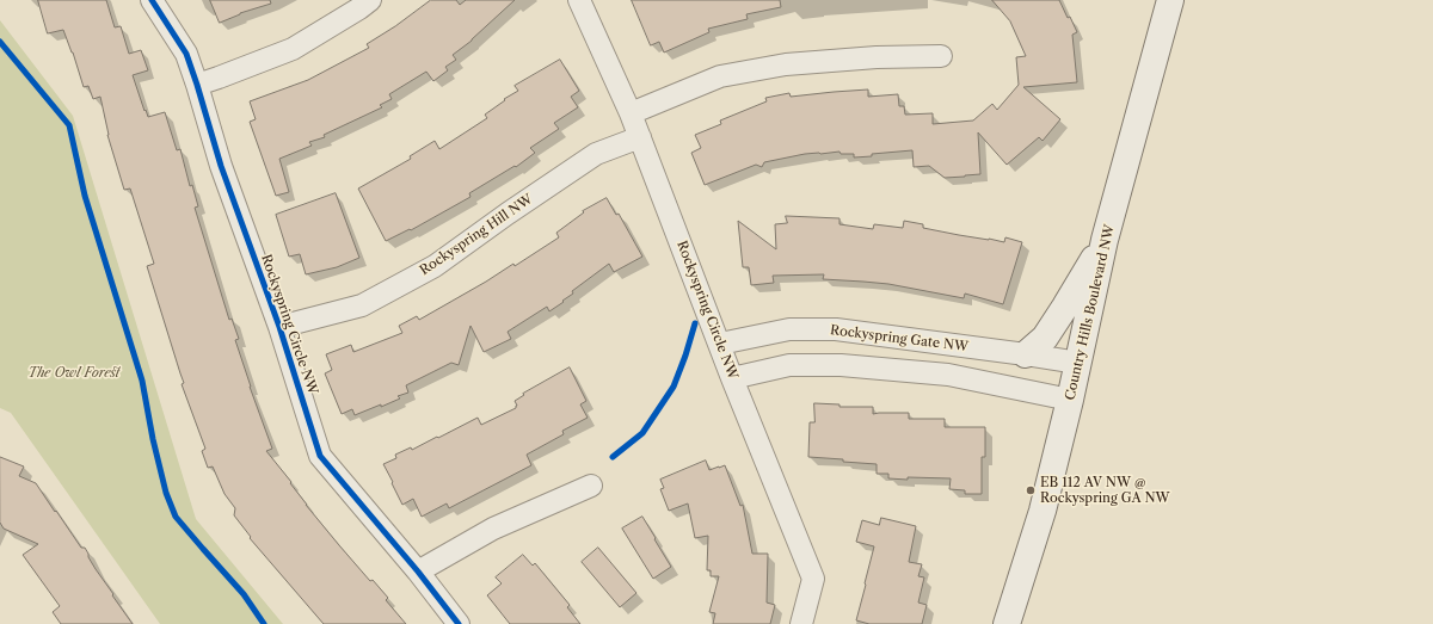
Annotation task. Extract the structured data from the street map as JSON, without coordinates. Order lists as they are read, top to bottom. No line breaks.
{"streets":{"main road":["Country Hills Boulevard NW"],"street":["Rockyspring Hill NW","Rockyspring Circle NW","Rockyspring Gate NW"]},"crossings":[["Rockyspring Hill NW","Rockyspring Circle NW"],["Rockyspring Circle NW","Rockyspring Gate NW"],["Country Hills Boulevard NW","Rockyspring Gate NW"]],"parks":["The Owl Forest"],"places":["EB 112 AV NW @ Rockyspring GA NW"]}
